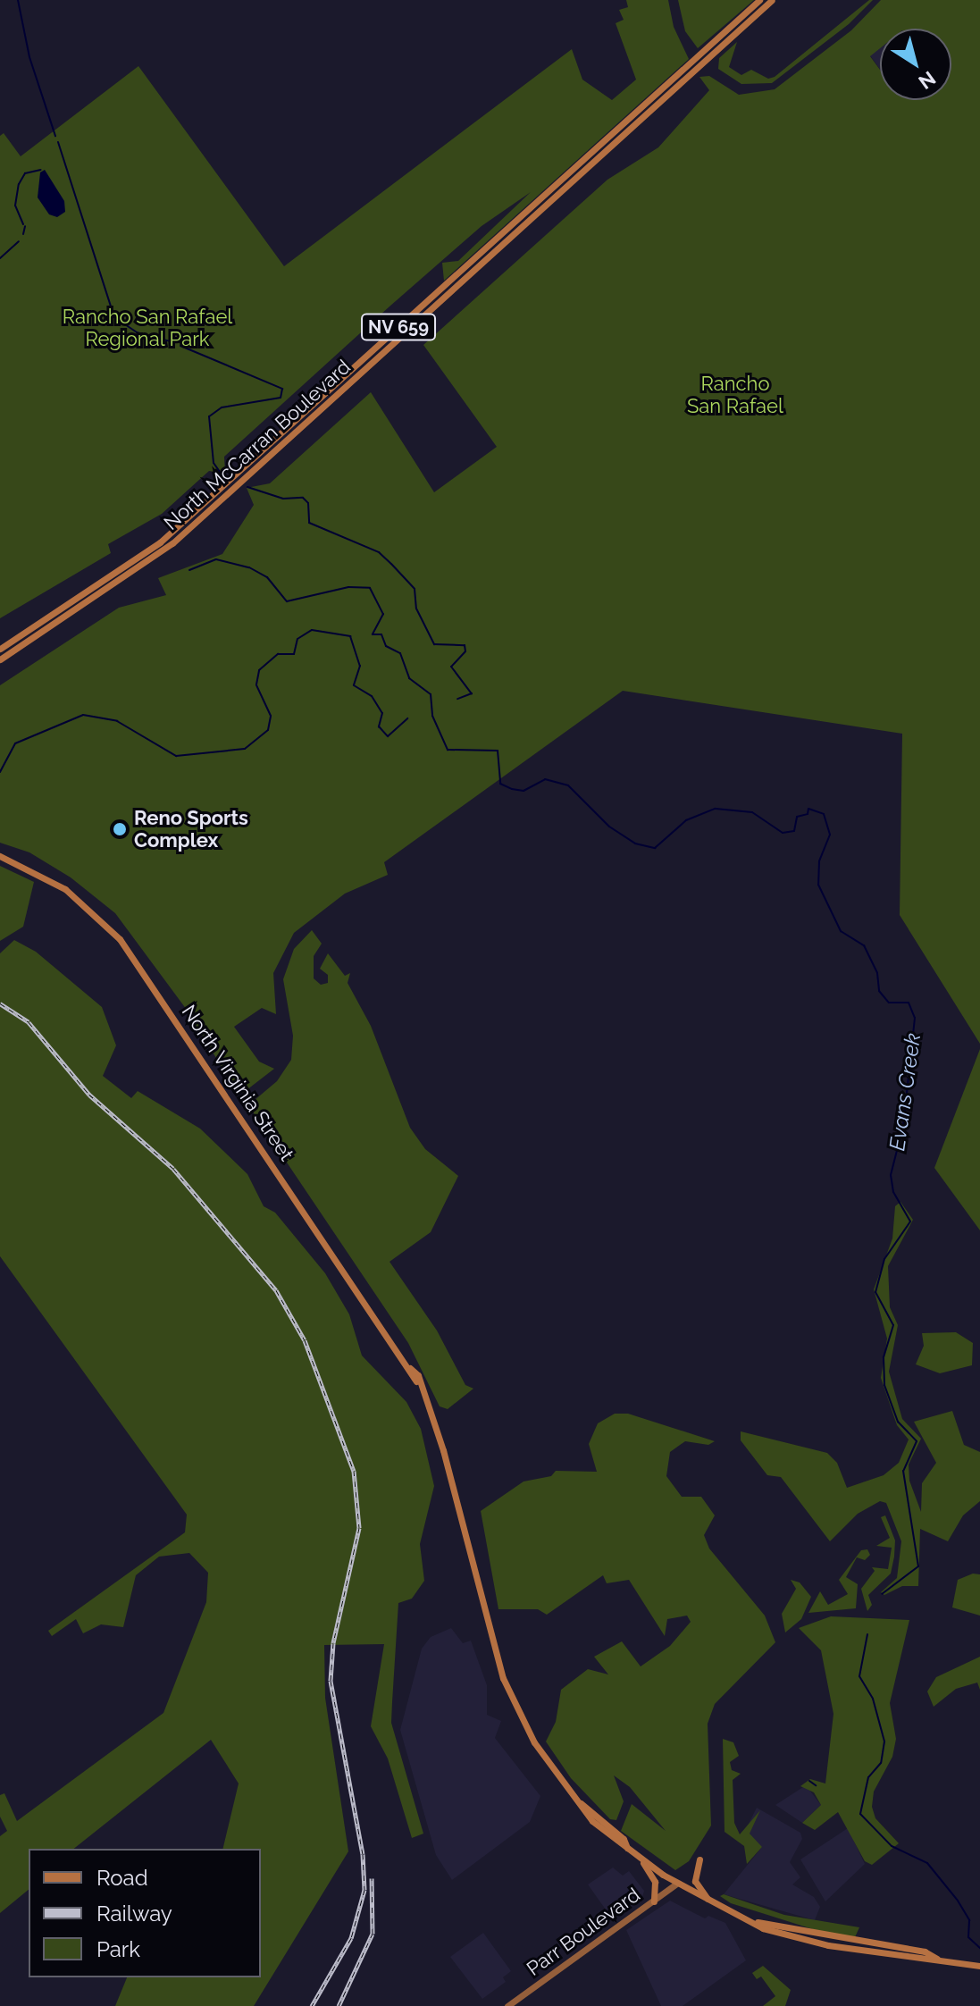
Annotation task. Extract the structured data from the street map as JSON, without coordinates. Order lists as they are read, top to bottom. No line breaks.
{"streets":{"main road":["NV 659","North McCarran Boulevard","North Virginia Street","Parr Boulevard"]},"crossings":[["North Virginia Street","Parr Boulevard"]],"water":["Evans Creek"],"parks":["Rancho San Rafael Regional Park","Rancho San Rafael"],"places":["Reno Sports Complex"],"legend":["Road","Railway","Park"],"north":"bottom right"}
